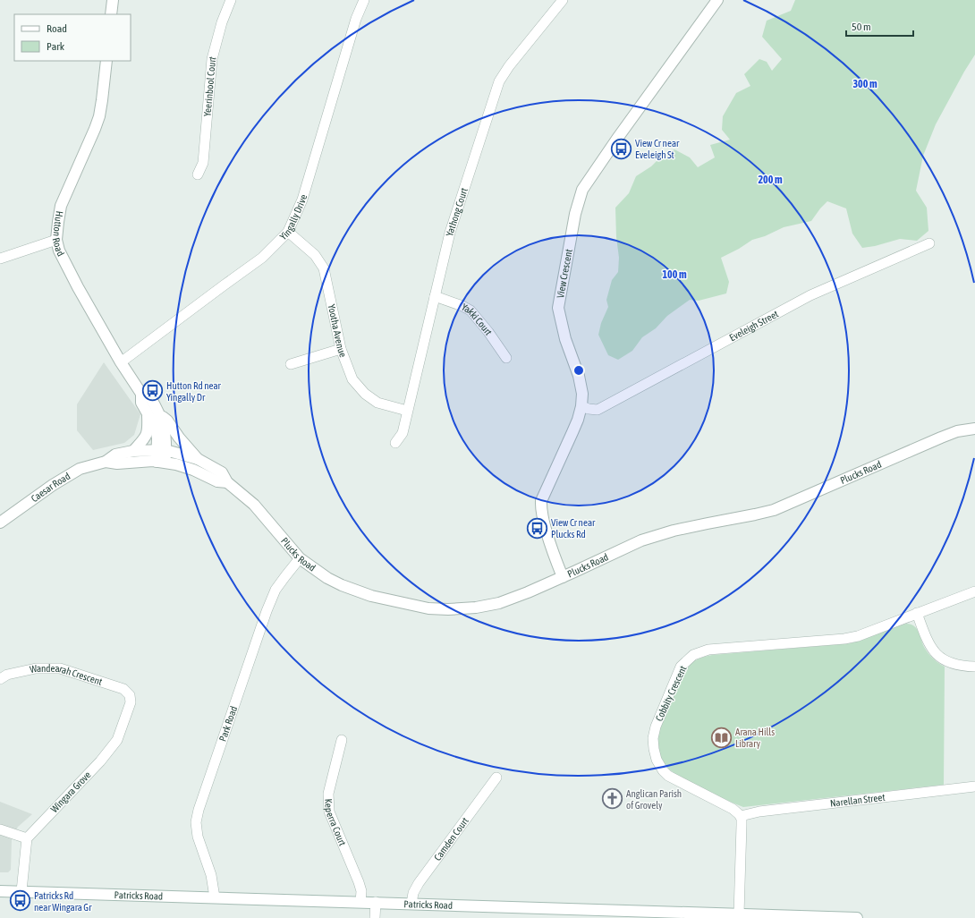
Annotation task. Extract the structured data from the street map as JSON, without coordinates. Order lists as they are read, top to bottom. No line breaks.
{"streets":{"street":["Yeerinbool Court","Yathong Court","Yingally Drive","Hutton Road","View Crescent","Yakki Court","Eveleigh Street","Yootha Avenue","Plucks Road","Caesar Road","Wandearah Crescent","Cobbity Crescent","Park Road","Wingara Grove","Narellan Street","Keperra Court","Camden Court","Patricks Road"]},"crossings":[["Yathong Court","Yakki Court"],["Yathong Court","Yootha Avenue"],["Yingally Drive","Hutton Road"],["Yingally Drive","Yootha Avenue"],["Hutton Road","Plucks Road"],["Hutton Road","Caesar Road"],["View Crescent","Eveleigh Street"],["View Crescent","Plucks Road"],["Plucks Road","Caesar Road"],["Plucks Road","Park Road"],["Wandearah Crescent","Wingara Grove"],["Cobbity Crescent","Narellan Street"],["Park Road","Patricks Road"],["Keperra Court","Patricks Road"],["Camden Court","Patricks Road"]],"places":{"bus stop":["View Cr near Eveleigh St","Hutton Rd near Yingally Dr","View Cr near Plucks Rd","Patricks Rd near Wingara Gr"],"library":["Arana Hills Library"],"church":["Anglican Parish of Grovely"]},"legend":["Road","Park"],"scale_bar":"50 m","rings":["300 m","200 m","100 m"]}
